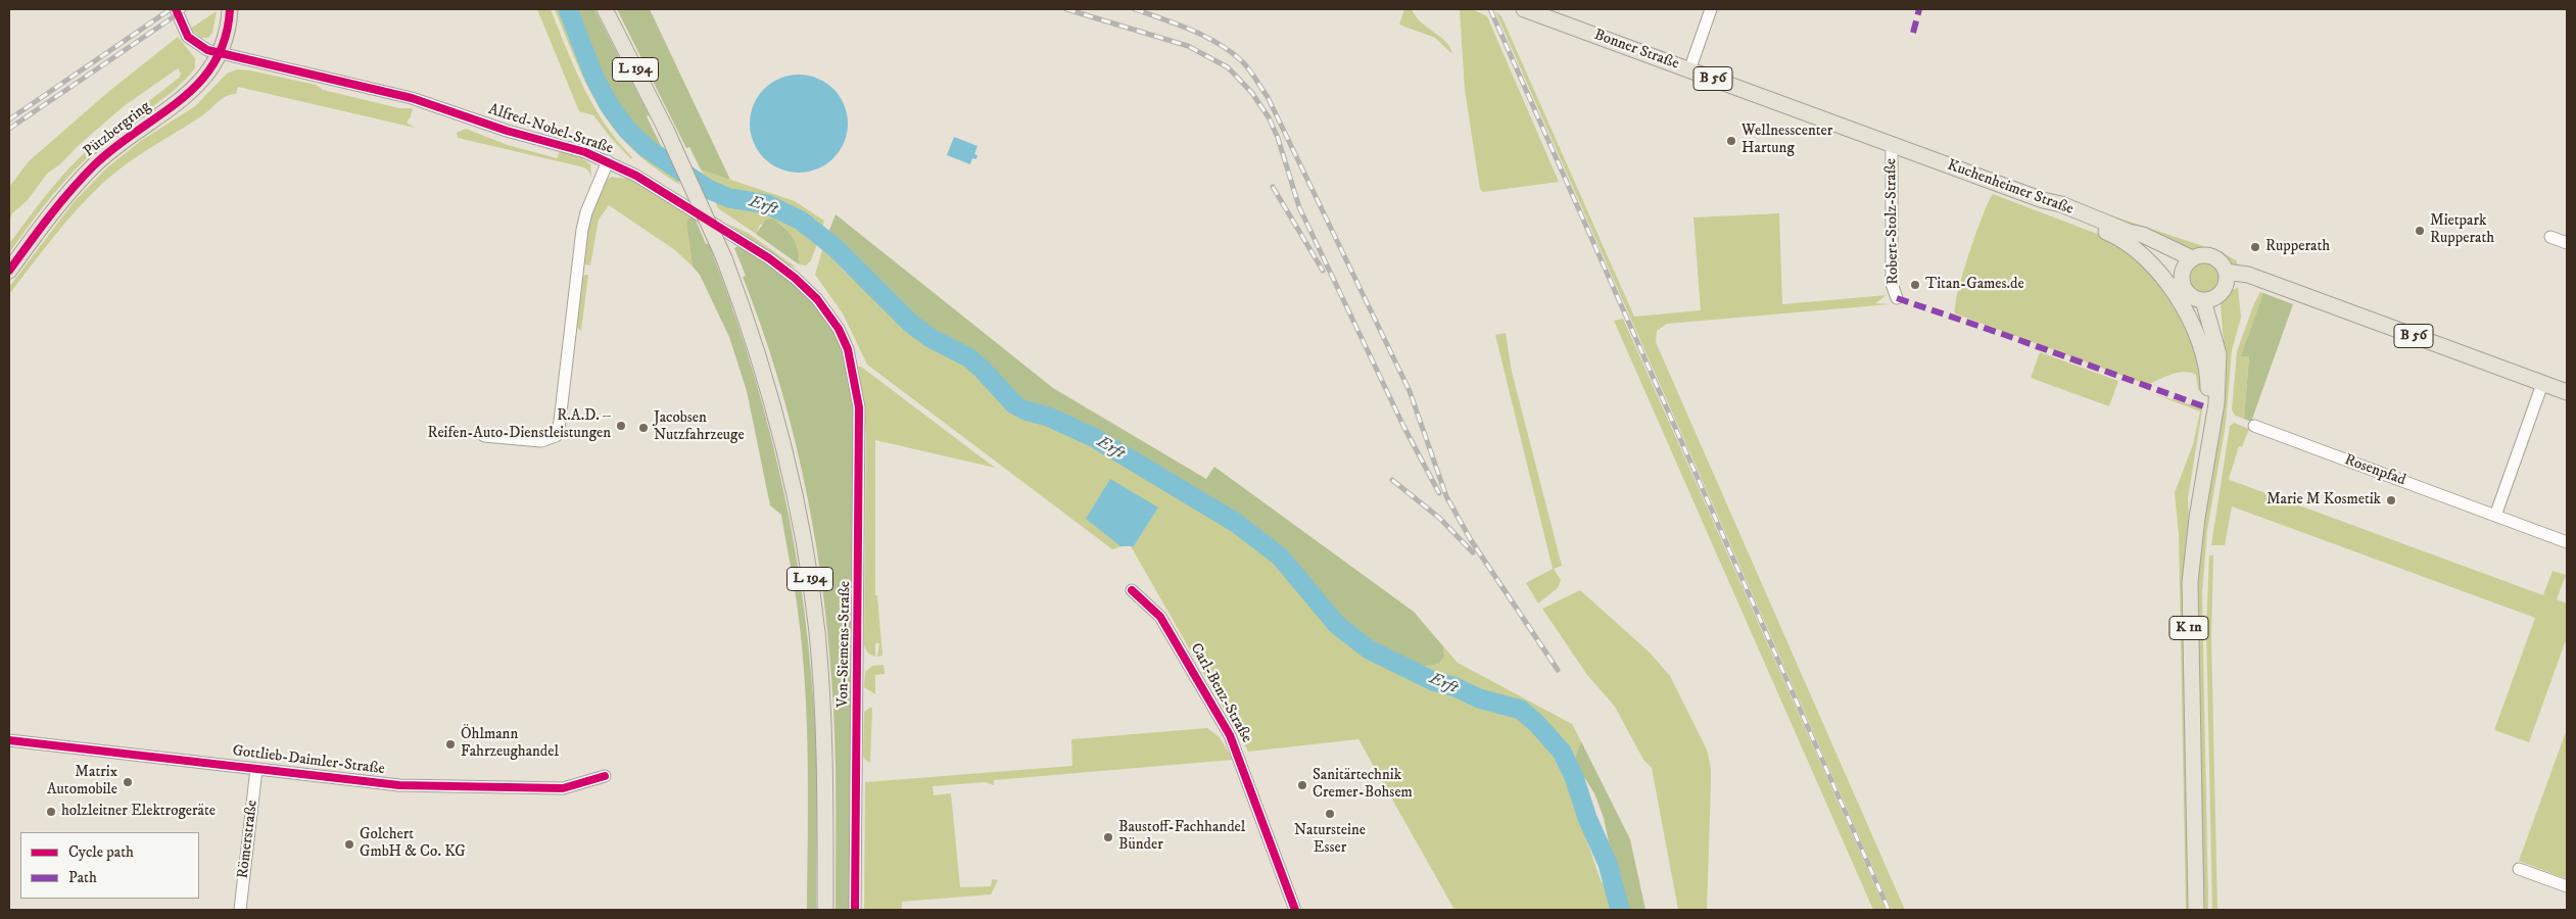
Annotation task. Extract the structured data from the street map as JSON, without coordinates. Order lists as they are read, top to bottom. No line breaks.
{"streets":{"main road":["Bonner Straße","L 194","B 56","Pützbergring","Kuchenheimer Straße","K 1n"],"street":["Alfred-Nobel-Straße","Robert-Stolz-Straße","Rosenpfad","Von-Siemens-Straße","Carl-Benz-Straße","Gottlieb-Daimler-Straße","Römerstraße"]},"crossings":[["Bonner Straße","Kuchenheimer Straße"],["Bonner Straße","Robert-Stolz-Straße"],["B 56","Kuchenheimer Straße"],["B 56","K 1n"],["Pützbergring","Alfred-Nobel-Straße"],["Alfred-Nobel-Straße","Von-Siemens-Straße"],["Kuchenheimer Straße","Robert-Stolz-Straße"],["Kuchenheimer Straße","K 1n"],["Gottlieb-Daimler-Straße","Römerstraße"]],"water":["Erft"],"places":["Wellnesscenter Hartung","Mietpark Rupperath","Rupperath","Titan-Games.de","R.A.D. – Reifen-Auto-Dienstleistungen","Jacobsen Nutzfahrzeuge","Marie M Kosmetik","Öhlmann Fahrzeughandel","Matrix Automobile","Sanitärtechnik Cremer-Bohsem","holzleitner Elektrogeräte","Natursteine Esser","Baustoff-Fachhandel Bünder","Golchert GmbH & Co. KG"],"legend":["Cycle path","Path"]}
